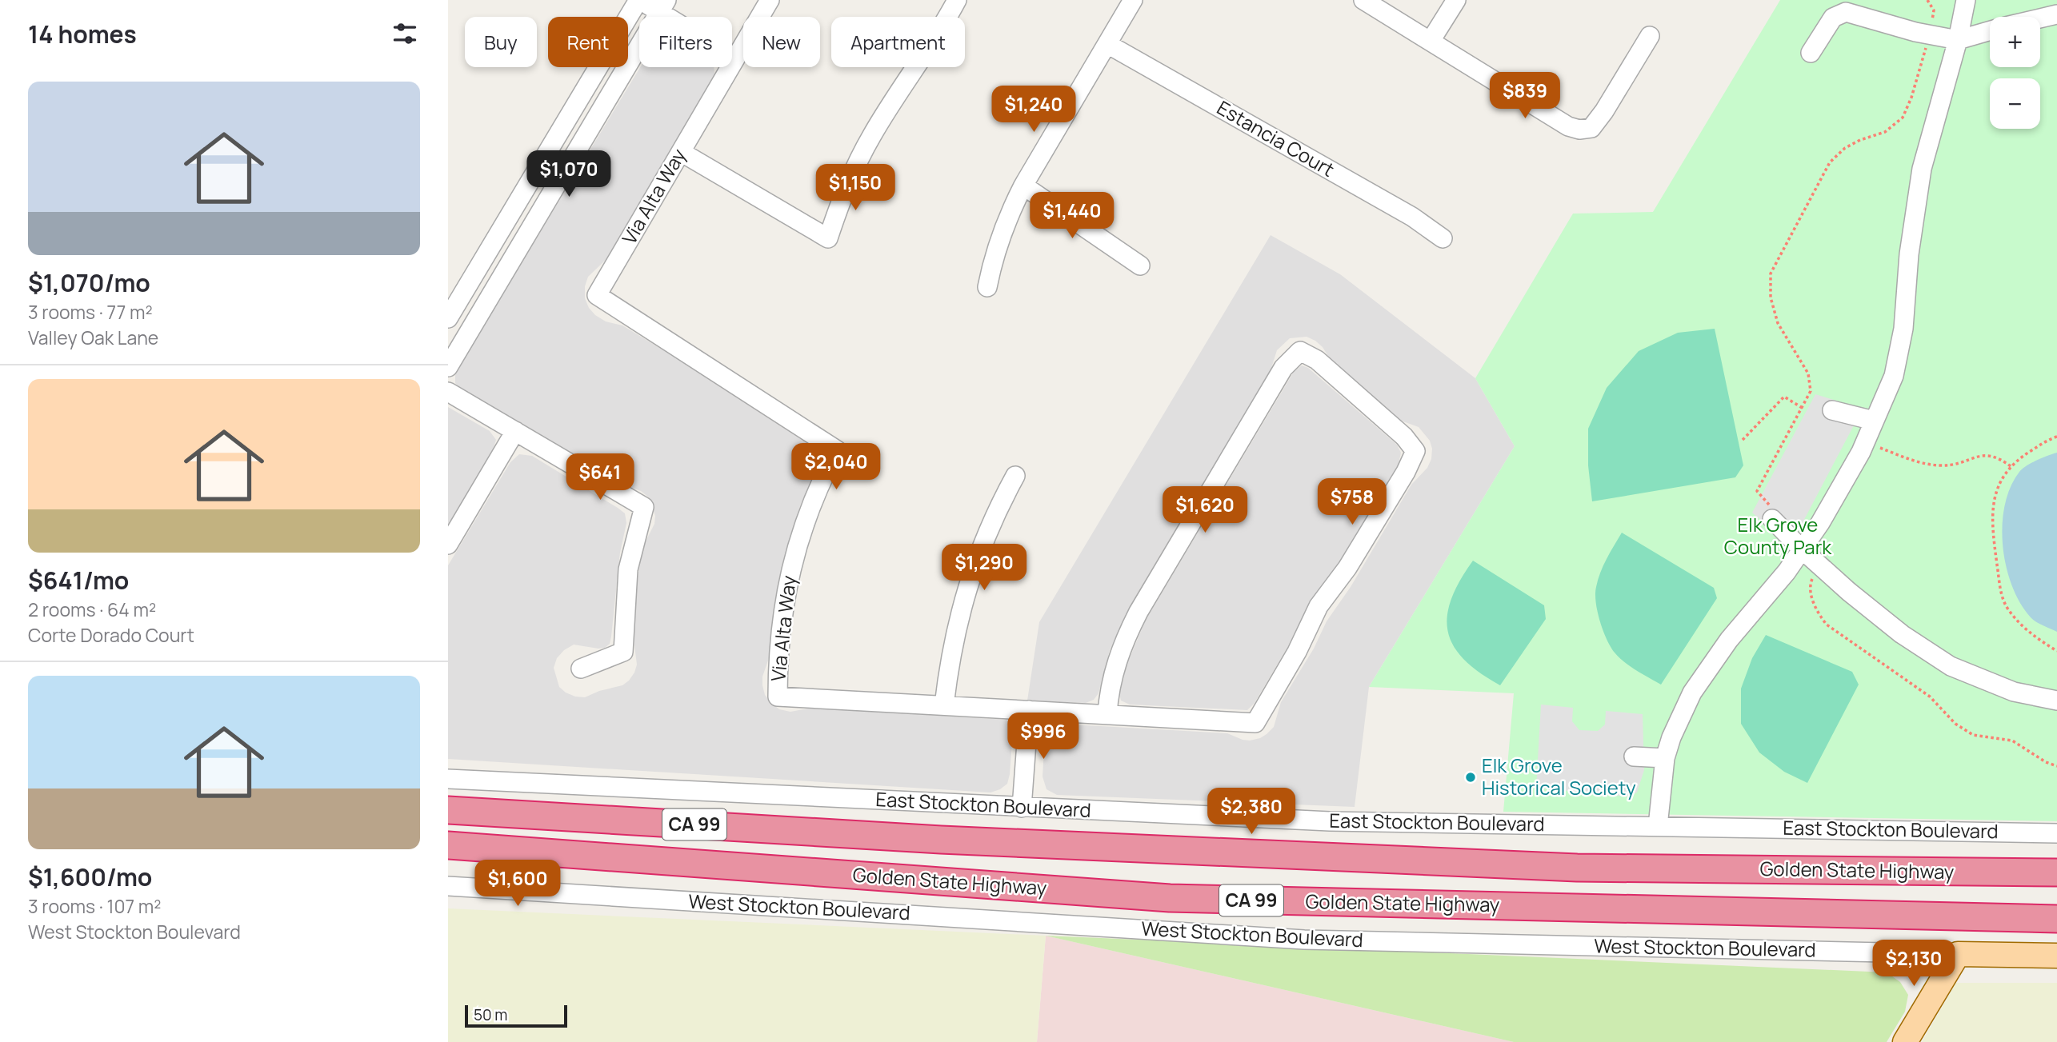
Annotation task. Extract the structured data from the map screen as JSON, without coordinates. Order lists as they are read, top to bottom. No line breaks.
{"streets":{"highway":["CA 99","Golden State Highway"],"main road":["West Stockton Boulevard"],"street":["Estancia Court","Via Alta Way","East Stockton Boulevard"]},"parks":["Elk Grove County Park"],"places":["Elk Grove Historical Society"],"scale_bar":"50 m","page":{"heading":"14 homes","map_buttons":["+","−"],"chip":["Buy","Rent","Filters","New","Apartment"],"list":[{"name":"$1,070/mo","note":"3 rooms · 77 m² · Valley Oak Lane"},{"name":"$641/mo","note":"2 rooms · 64 m² · Corte Dorado Court"},{"name":"$1,600/mo","note":"3 rooms · 107 m² · West Stockton Boulevard"}],"price":["$839","$1,240","$1,070","$1,150","$1,440","$2,040","$641","$758","$1,620","$1,290","$996","$2,380","$1,600","$2,130"],"scale":"50 m"}}
